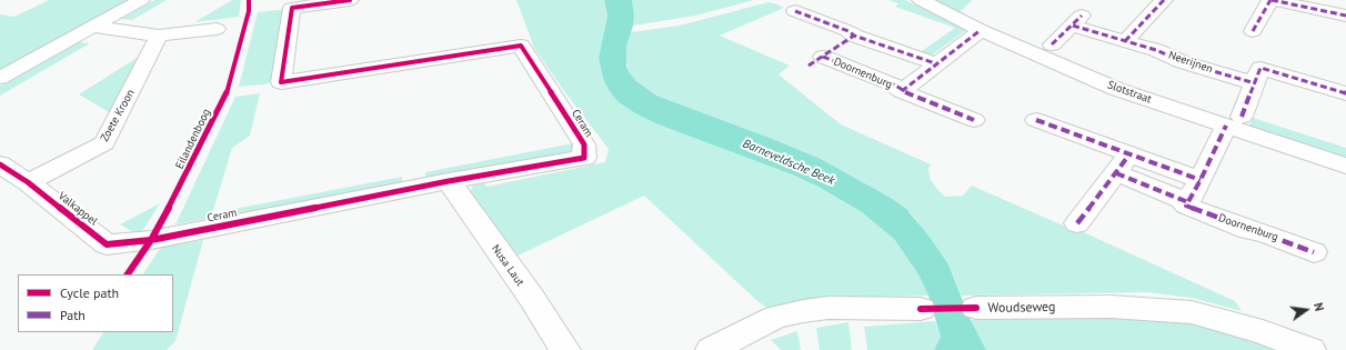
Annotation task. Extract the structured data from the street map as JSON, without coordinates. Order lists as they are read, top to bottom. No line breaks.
{"streets":{"street":["Neerijnen","Doornenburg","Slotstraat","Zoete Kroon","Ceram","Valkappel","Nusa Laut","Woudseweg"],"cycle path":["Eilandenboog"]},"crossings":[["Doornenburg","Slotstraat"],["Zoete Kroon","Valkappel"],["Ceram","Valkappel"],["Ceram","Nusa Laut"]],"water":["Barneveldsche Beek"],"legend":["Cycle path","Path"],"north":"right"}
